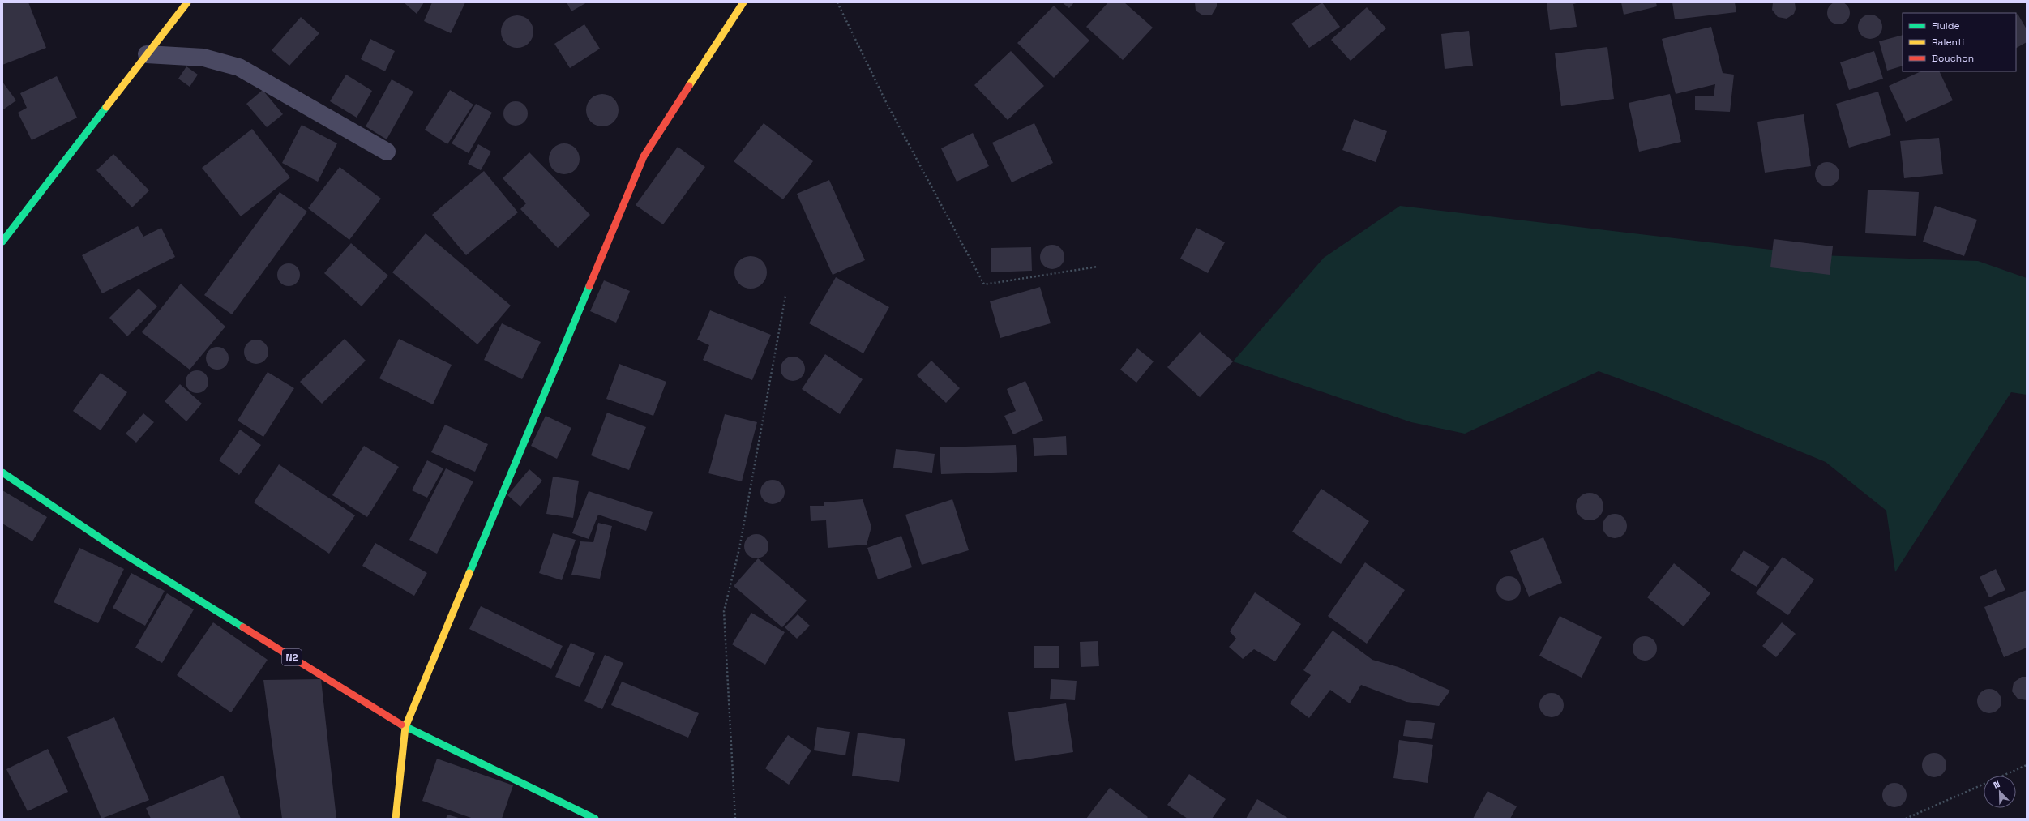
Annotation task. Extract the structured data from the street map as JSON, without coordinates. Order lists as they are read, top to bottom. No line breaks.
{"streets":{"main road":["N2"]},"legend":["Fluide","Ralenti","Bouchon"],"north":"top left"}
